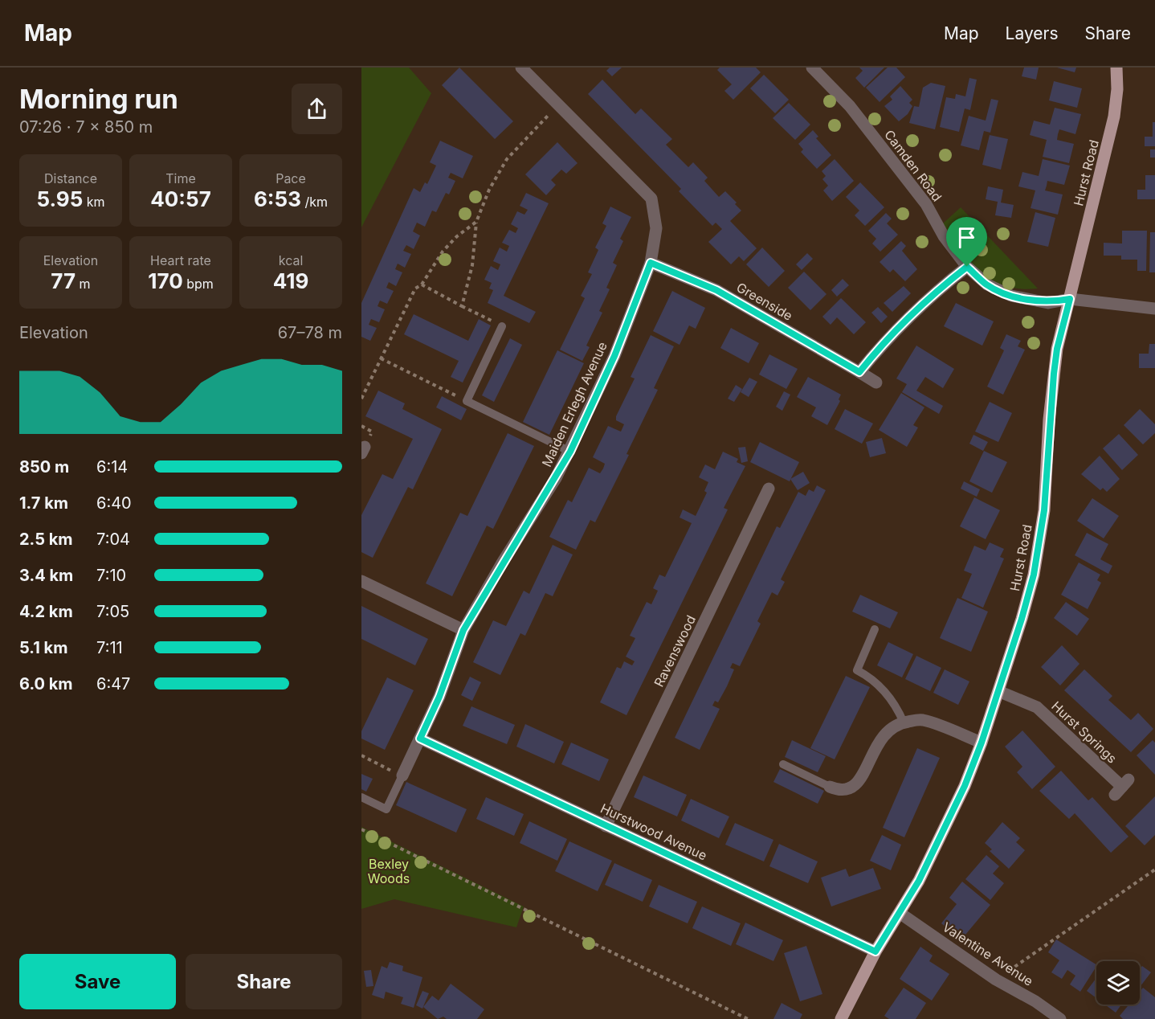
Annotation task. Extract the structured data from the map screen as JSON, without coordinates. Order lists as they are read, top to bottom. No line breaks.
{"streets":{"main road":["Hurst Road"],"street":["Camden Road","Greenside","Maiden Erlegh Avenue","Ravenswood","Hurst Springs","Hurstwood Avenue","Valentine Avenue"]},"crossings":[["Camden Road","Hurst Road"],["Hurst Road","Hurst Springs"],["Hurst Road","Hurstwood Avenue"],["Hurst Road","Valentine Avenue"],["Greenside","Maiden Erlegh Avenue"],["Maiden Erlegh Avenue","Hurstwood Avenue"],["Ravenswood","Hurstwood Avenue"]],"parks":["Bexley Woods"],"page":{"header":"Map","nav":["Map","Layers","Share"],"heading":["Morning run","07:26 · 7 × 850 m"],"stats":[["Distance","5.95 km"],["Time","40:57"],["Pace","6:53 /km"],["Elevation","77 m"],["Heart rate","170 bpm"],["kcal","419"]],"chart":["Elevation","67–78 m"],"list":[{"name":"850 m","note":"6:14"},{"name":"1.7 km","note":"6:40"},{"name":"2.5 km","note":"7:04"},{"name":"3.4 km","note":"7:10"},{"name":"4.2 km","note":"7:05"},{"name":"5.1 km","note":"7:11"},{"name":"6.0 km","note":"6:47"}],"buttons":["Save","Share"]}}
